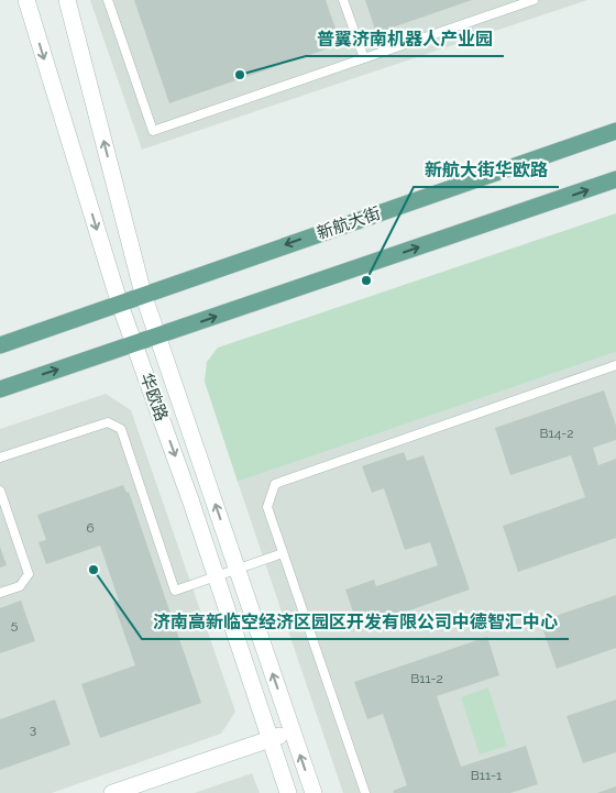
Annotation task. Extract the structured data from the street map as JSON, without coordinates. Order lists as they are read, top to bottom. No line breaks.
{"streets":{"main road":["新航大街","华欧路"]},"crossings":[["新航大街","华欧路"]],"places":["普翼济南机器人产业园","新航大街华欧路","济南高新临空经济区园区开发有限公司中德智汇中心"],"house_numbers":["B14-2","6","5","B11-2","3","B11-1"]}
